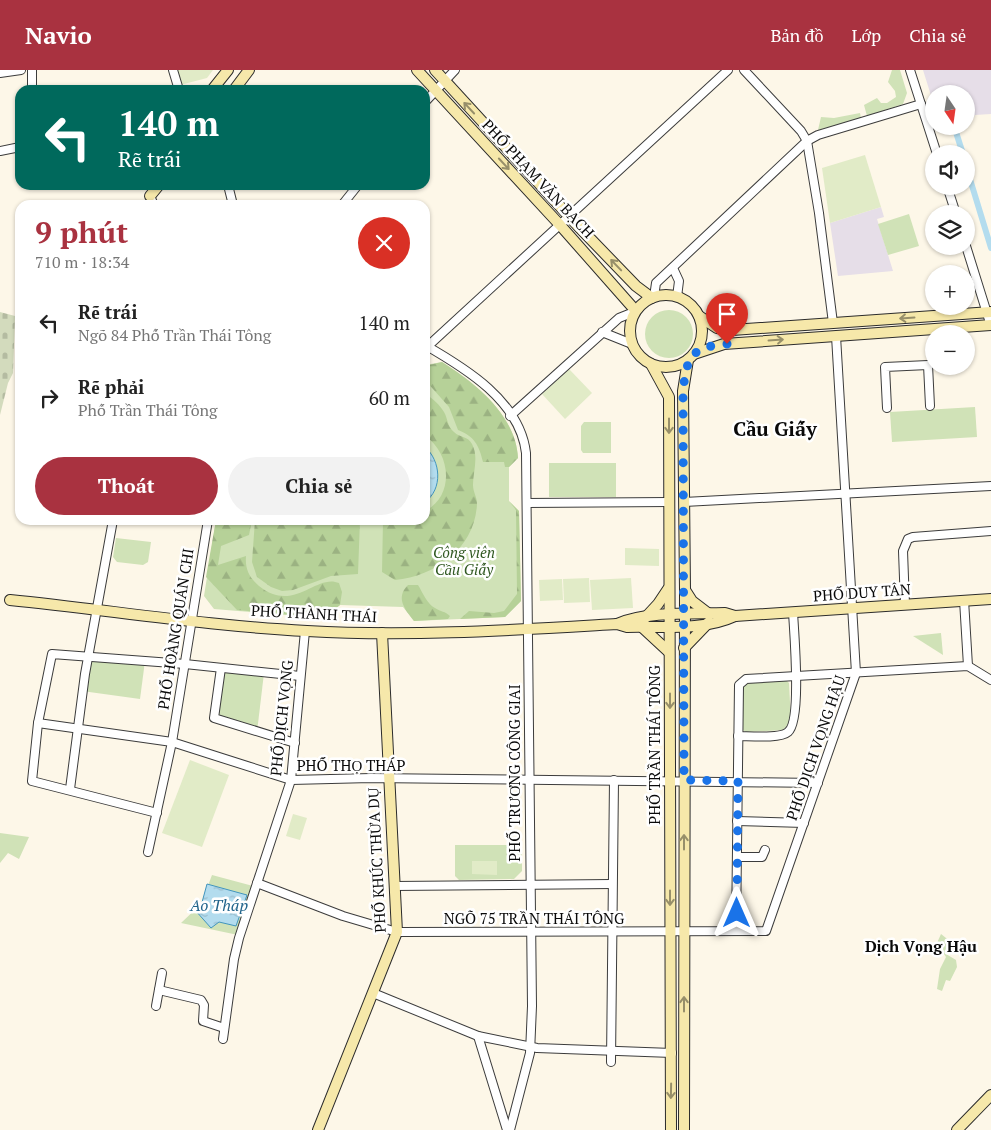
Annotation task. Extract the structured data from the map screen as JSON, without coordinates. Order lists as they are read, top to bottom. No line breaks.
{"streets":{"main road":["PHỐ PHẠM VĂN BẠCH","PHỐ DUY TÂN","PHỐ THÀNH THÁI","PHỐ TRẦN THÁI TÔNG","PHỐ KHÚC THỪA DỤ"],"street":["PHỐ HOÀNG QUÁN CHI","PHỐ DỊCH VỌNG","PHỐ DỊCH VỌNG HẬU","PHỐ THỌ THÁP","PHỐ TRƯƠNG CÔNG GIAI","NGÕ 75 TRẦN THÁI TÔNG"]},"crossings":[["PHỐ PHẠM VĂN BẠCH","PHỐ TRẦN THÁI TÔNG"],["PHỐ DUY TÂN","PHỐ THÀNH THÁI"],["PHỐ DUY TÂN","PHỐ TRẦN THÁI TÔNG"],["PHỐ DUY TÂN","PHỐ DỊCH VỌNG HẬU"],["PHỐ THÀNH THÁI","PHỐ HOÀNG QUÁN CHI"],["PHỐ THÀNH THÁI","PHỐ DỊCH VỌNG"],["PHỐ THÀNH THÁI","PHỐ TRẦN THÁI TÔNG"],["PHỐ THÀNH THÁI","PHỐ TRƯƠNG CÔNG GIAI"],["PHỐ THÀNH THÁI","PHỐ KHÚC THỪA DỤ"],["PHỐ HOÀNG QUÁN CHI","PHỐ THỌ THÁP"],["PHỐ DỊCH VỌNG","PHỐ THỌ THÁP"],["PHỐ DỊCH VỌNG","NGÕ 75 TRẦN THÁI TÔNG"],["PHỐ TRẦN THÁI TÔNG","PHỐ DỊCH VỌNG HẬU"],["PHỐ TRẦN THÁI TÔNG","PHỐ THỌ THÁP"],["PHỐ TRẦN THÁI TÔNG","NGÕ 75 TRẦN THÁI TÔNG"],["PHỐ DỊCH VỌNG HẬU","PHỐ THỌ THÁP"],["PHỐ DỊCH VỌNG HẬU","NGÕ 75 TRẦN THÁI TÔNG"],["PHỐ THỌ THÁP","PHỐ TRƯƠNG CÔNG GIAI"],["PHỐ THỌ THÁP","PHỐ KHÚC THỪA DỤ"],["PHỐ TRƯƠNG CÔNG GIAI","NGÕ 75 TRẦN THÁI TÔNG"],["PHỐ KHÚC THỪA DỤ","NGÕ 75 TRẦN THÁI TÔNG"]],"districts":["Cầu Giấy","Dịch Vọng Hậu"],"water":["Ao Tháp"],"parks":["Công viên Cầu Giấy"],"north":"bottom","page":{"header":"Navio","nav":["Bản đồ","Lớp","Chia sẻ"],"map_buttons":["+","−"],"turn":["140 m","Rẽ trái"],"heading":["9 phút","710 m · 18:34"],"list":[{"name":"Rẽ trái","note":"Ngõ 84 Phố Trần Thái Tông","value":"140 m"},{"name":"Rẽ phải","note":"Phố Trần Thái Tông","value":"60 m"}],"buttons":["Thoát","Chia sẻ"]}}
